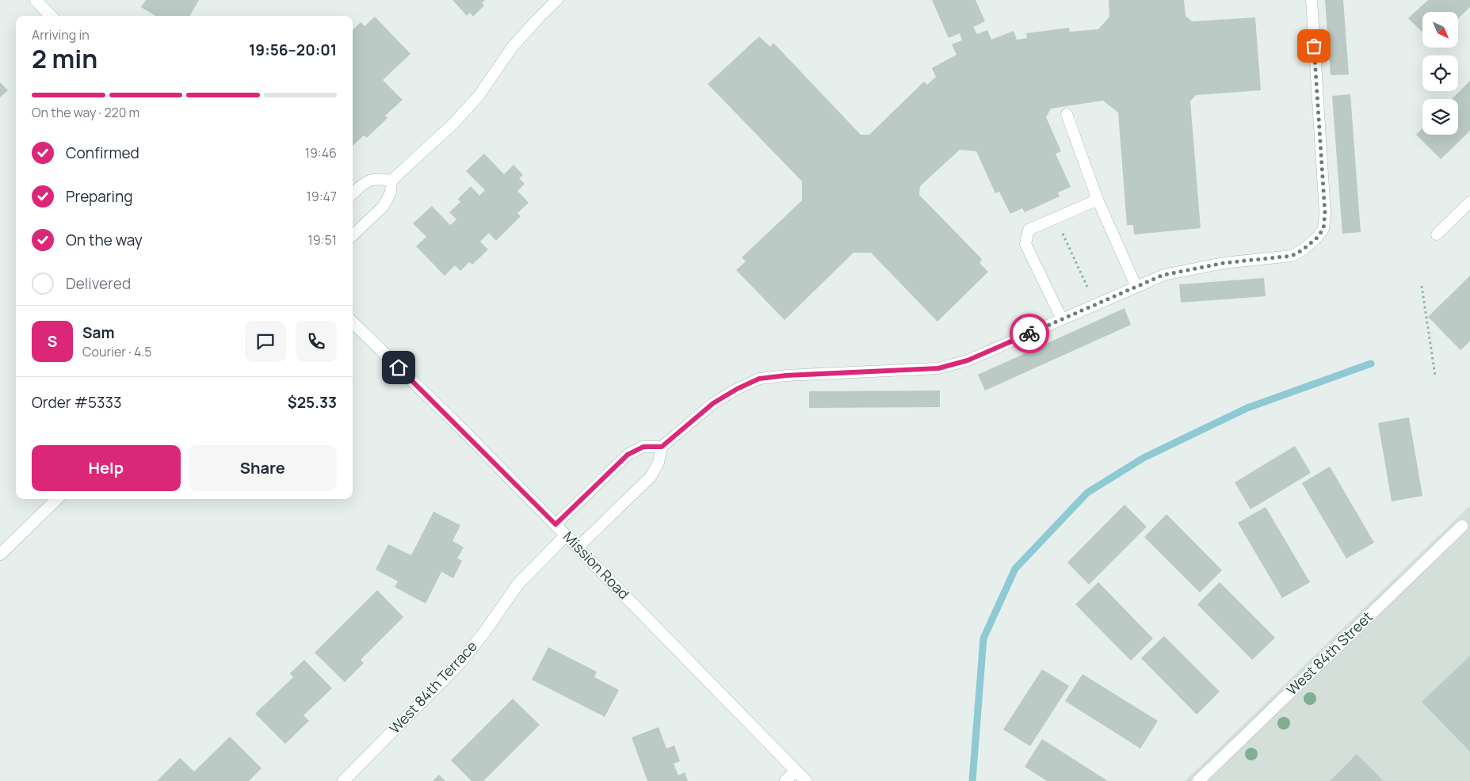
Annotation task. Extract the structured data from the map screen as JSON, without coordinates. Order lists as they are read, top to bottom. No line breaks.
{"streets":{"street":["Mission Road","West 84th Street","West 84th Terrace"]},"crossings":[["Mission Road","West 84th Terrace"]],"north":"bottom right","page":{"heading":["2 min","Arriving in","19:56–20:01"],"panel":["Sam","Courier · 4.5","Order #5333","$25.33"],"bar":"On the way · 220 m","list":[["Confirmed","19:46"],["Preparing","19:47"],["On the way","19:51"],"Delivered"],"round":"S","buttons":["Help","Share"]}}
